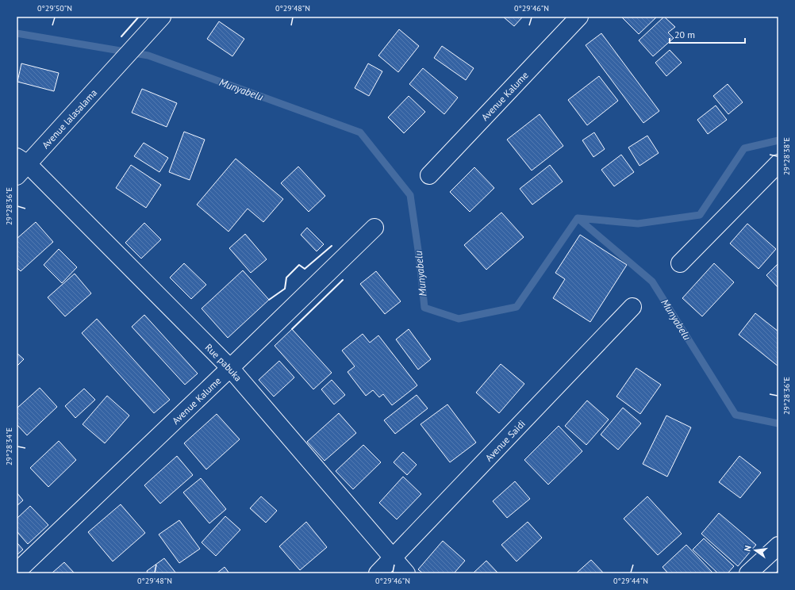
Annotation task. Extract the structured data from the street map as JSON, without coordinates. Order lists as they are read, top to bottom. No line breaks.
{"streets":{"street":["Avenue Kalume","Avenue lalasalama","Rue pabuka","Avenue Saidi"]},"crossings":[["Avenue Kalume","Rue pabuka"],["Avenue lalasalama","Rue pabuka"],["Rue pabuka","Avenue Saidi"]],"water":["Munyabelu"],"scale_bar":"20 m","north":"left","coordinates":["0°29'50\"N","0°29'48\"N","0°29'46\"N","29°28'38\"E","29°28'36\"E","29°28'34\"E","0°29'44\"N"]}
